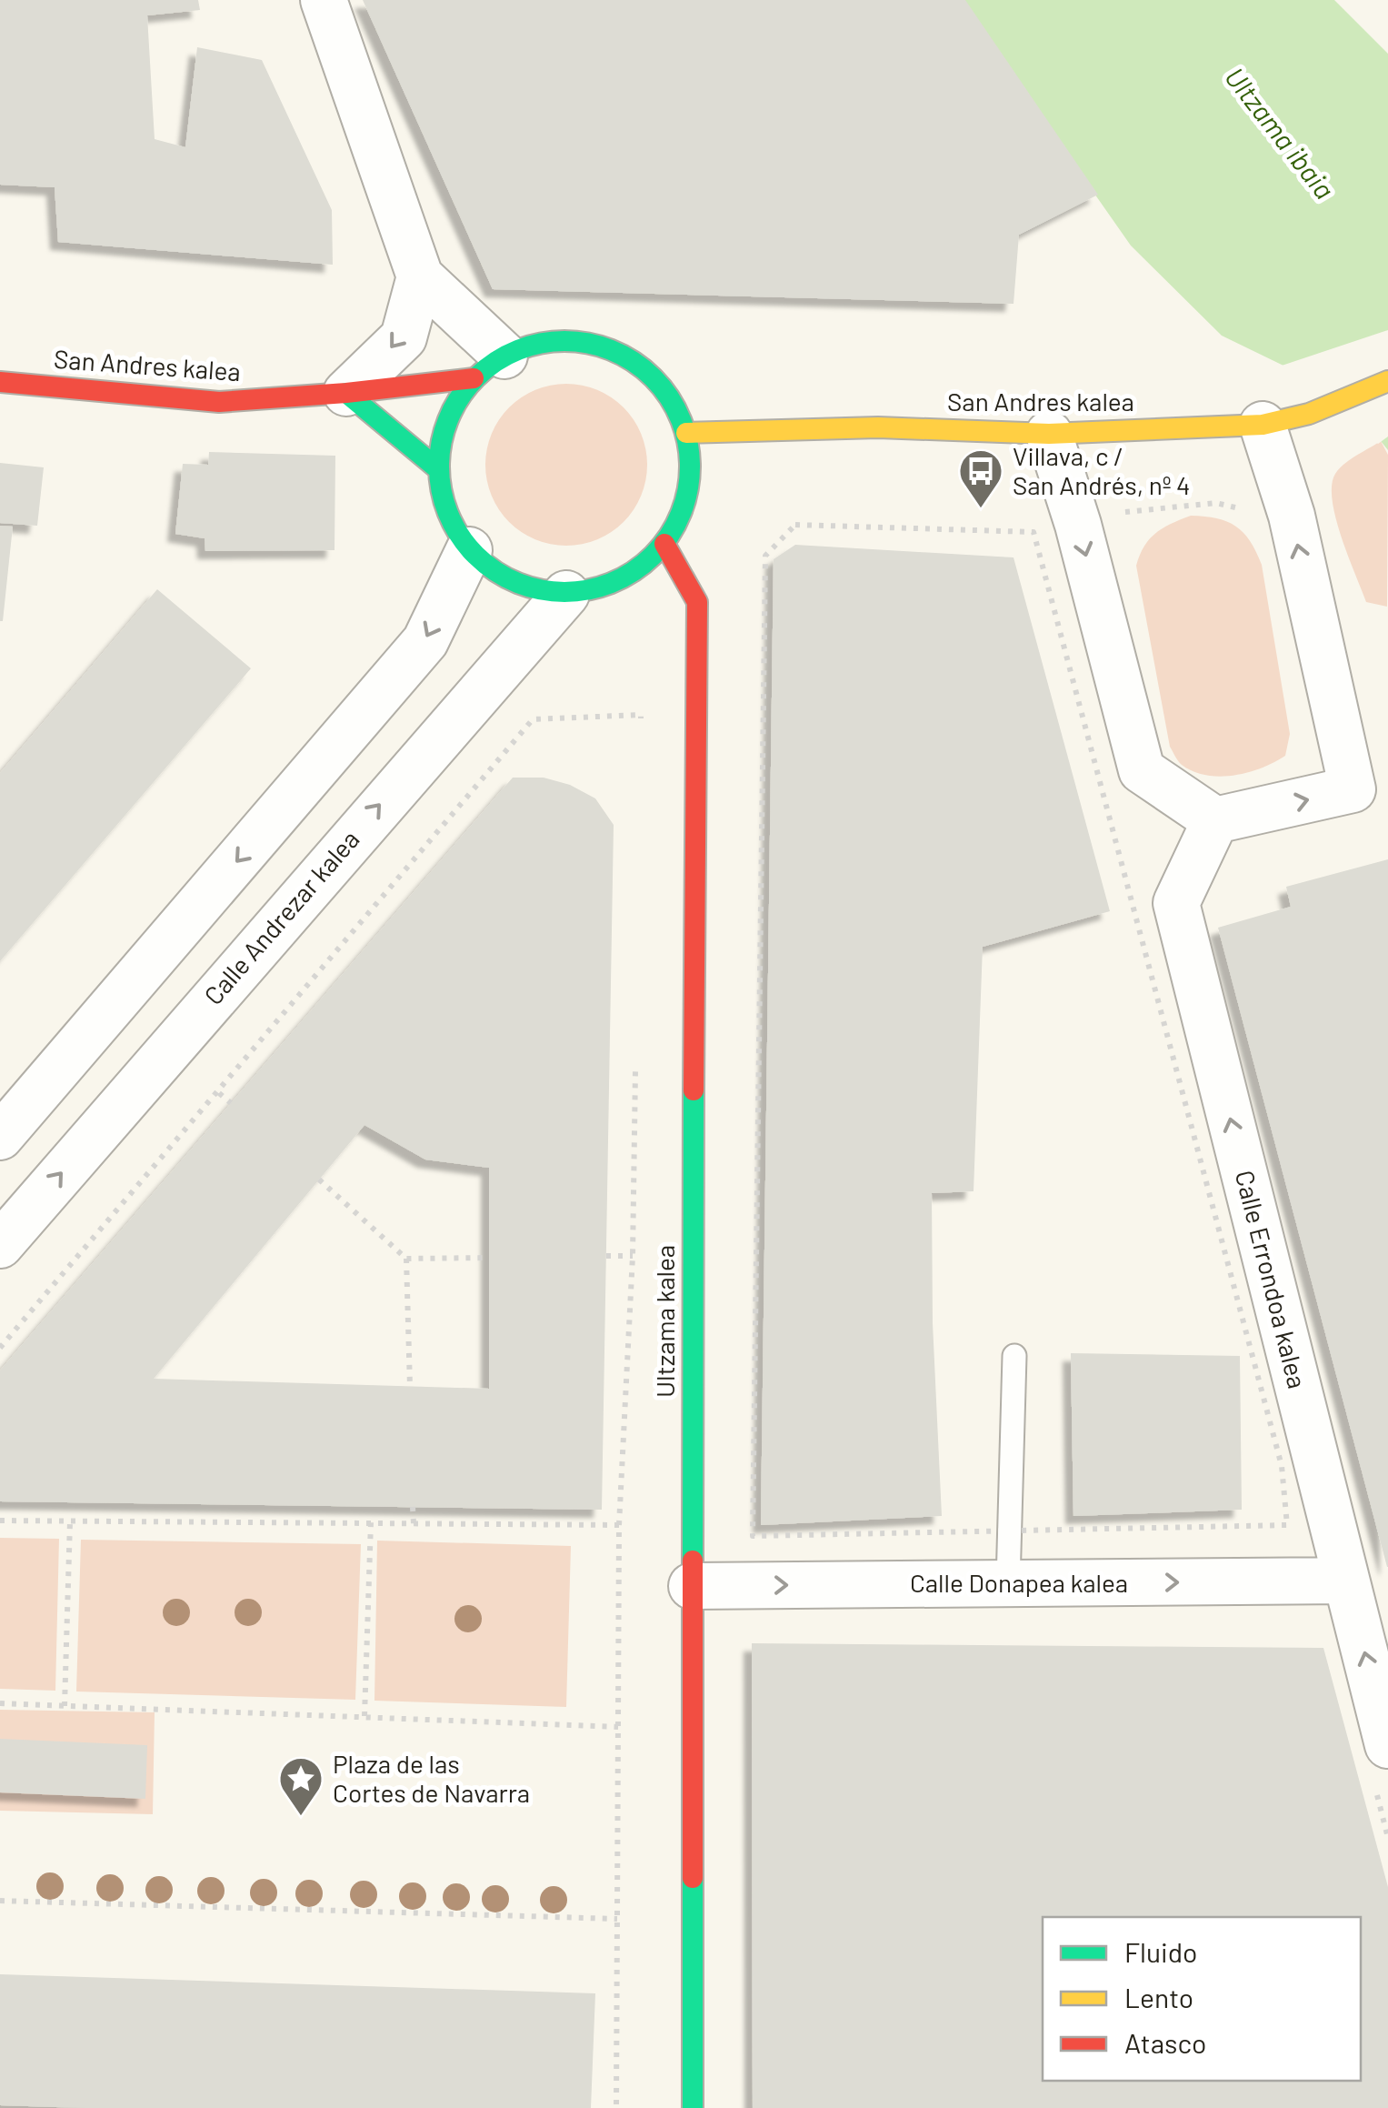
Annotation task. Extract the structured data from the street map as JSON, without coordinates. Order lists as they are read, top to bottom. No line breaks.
{"streets":{"main road":["San Andres kalea","Ultzama kalea"],"street":["Calle Andrezar kalea","Calle Errondoa kalea","Calle Donapea kalea"]},"crossings":[["San Andres kalea","Calle Andrezar kalea"],["San Andres kalea","Ultzama kalea"],["Calle Andrezar kalea","Ultzama kalea"],["Calle Errondoa kalea","Calle Donapea kalea"],["Ultzama kalea","Calle Donapea kalea"]],"one_way":["Calle Errondoa kalea","Calle Donapea kalea"],"water":["Ultzama ibaia"],"places":{"bus stop":["Villava, c / San Andrés, nº 4"],"place":["Plaza de las Cortes de Navarra"]},"legend":["Fluido","Lento","Atasco"]}
